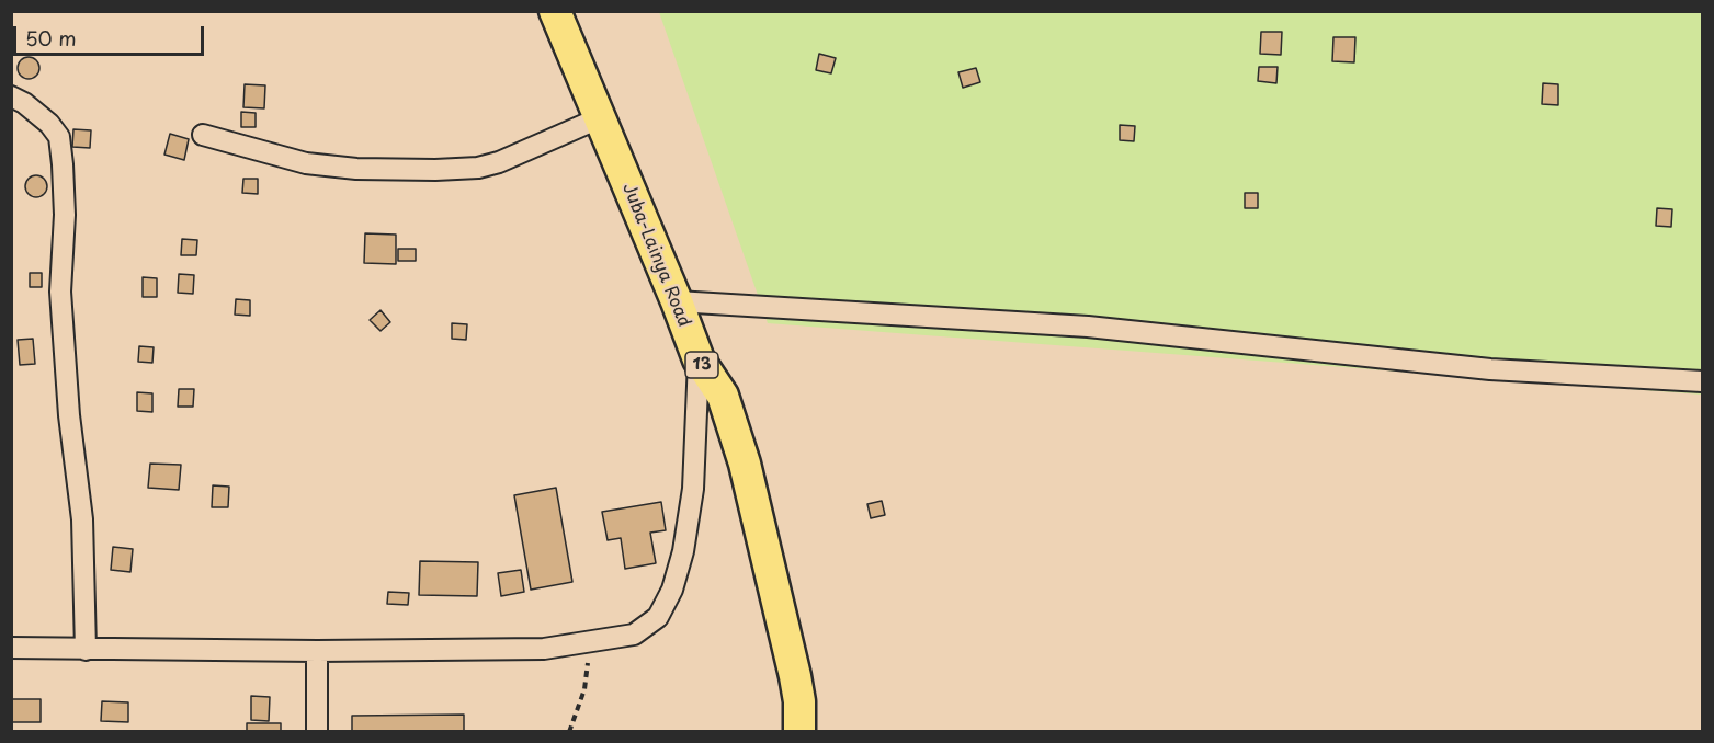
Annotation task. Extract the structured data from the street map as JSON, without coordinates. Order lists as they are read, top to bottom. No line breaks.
{"streets":{"main road":["Juba-Lainya Road","13"]},"scale_bar":"50 m"}
